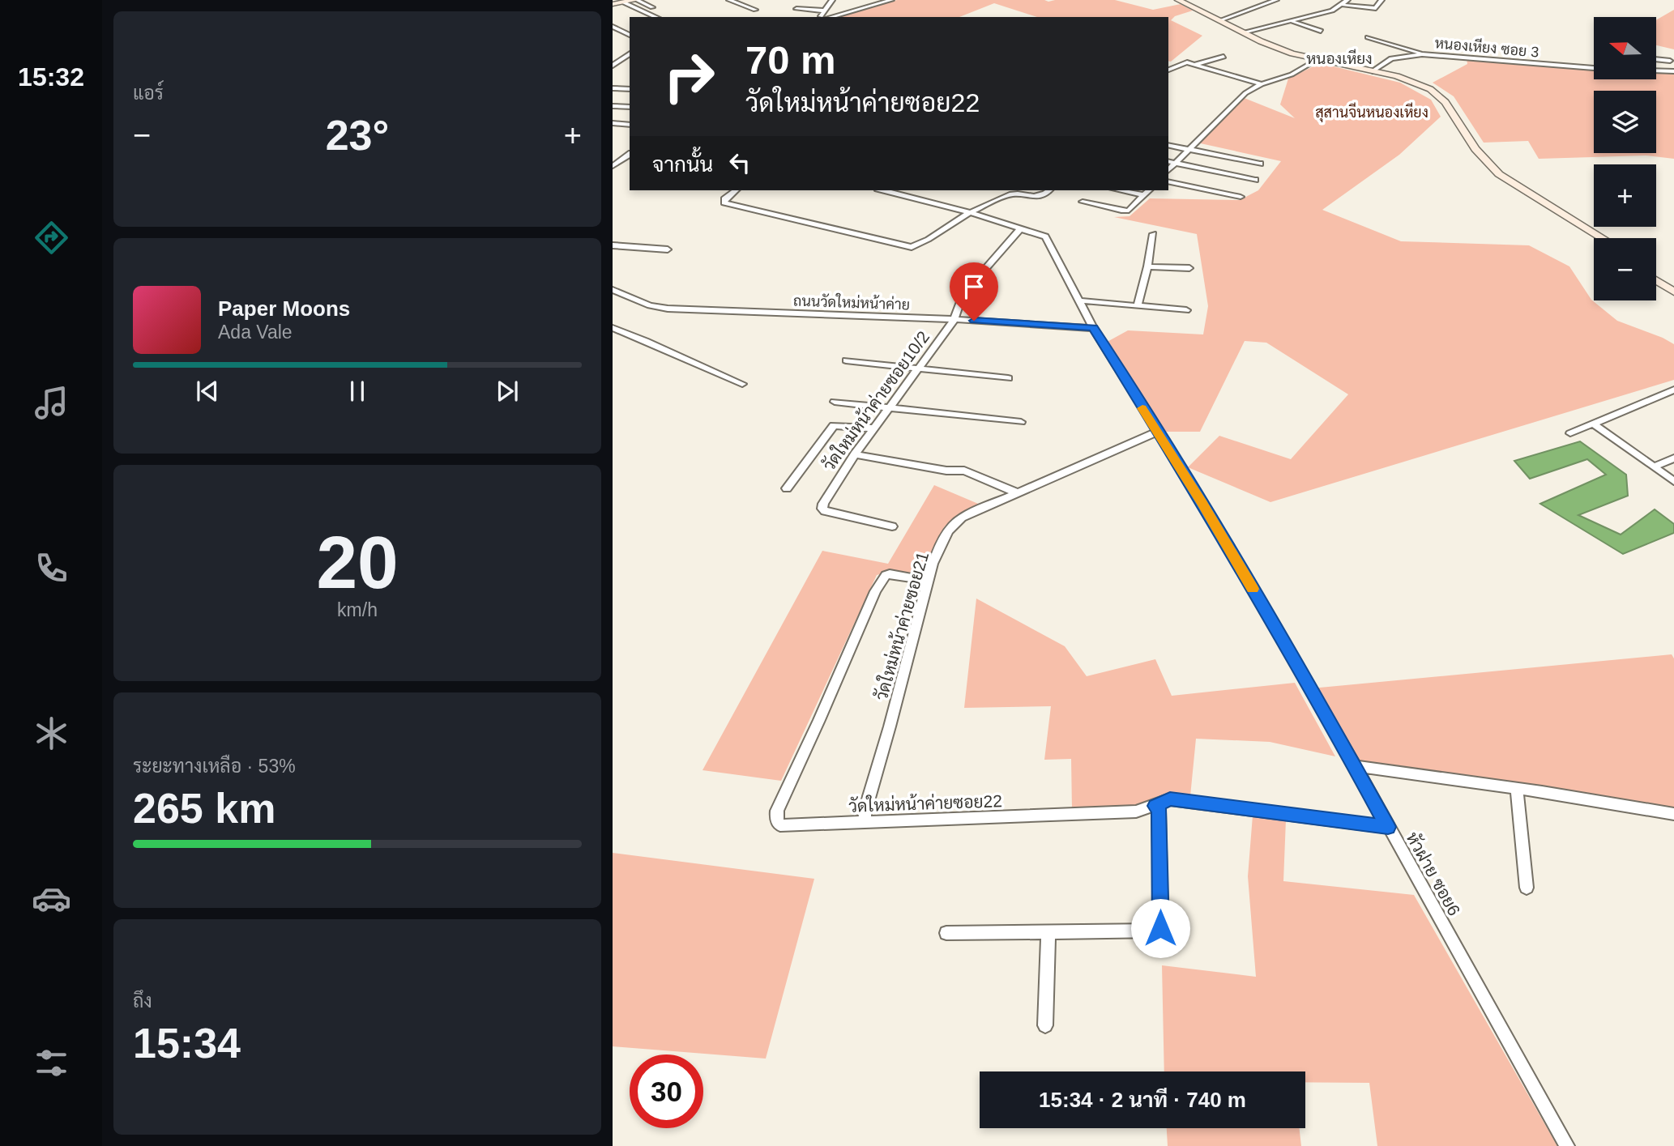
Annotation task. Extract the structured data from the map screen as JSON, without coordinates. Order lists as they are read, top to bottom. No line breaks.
{"streets":{"street":["หนองเหียง ซอย 3","ถนนวัดใหม่หน้าค่าย","วัดใหม่หน้าค่ายซอย10/2","วัดใหม่หน้าค่ายซอย21","วัดใหม่หน้าค่ายซอย22","หัวฝาย ซอย6"]},"crossings":[["ถนนวัดใหม่หน้าค่าย","วัดใหม่หน้าค่ายซอย10/2"],["ถนนวัดใหม่หน้าค่าย","หัวฝาย ซอย6"],["วัดใหม่หน้าค่ายซอย10/2","หัวฝาย ซอย6"],["วัดใหม่หน้าค่ายซอย21","วัดใหม่หน้าค่ายซอย22"],["วัดใหม่หน้าค่ายซอย21","หัวฝาย ซอย6"],["วัดใหม่หน้าค่ายซอย22","หัวฝาย ซอย6"]],"districts":["หนองเหียง"],"parks":["สุสานจีนหนองเหียง"],"north":"left","page":{"tabs":"15:32","tile":["แอร์",["20","km/h"],["ระยะทางเหลือ · 53%","265 km"],["ถึง","15:34"]],"map_buttons":["+","−"],"turn":["70 m","วัดใหม่หน้าค่ายซอย22"],"heat":["−","23°","+"],"then":"จากนั้น","song":["Paper Moons","Ada Vale"],"limit":"30","trip":"15:34 · 2 นาที · 740 m"}}
